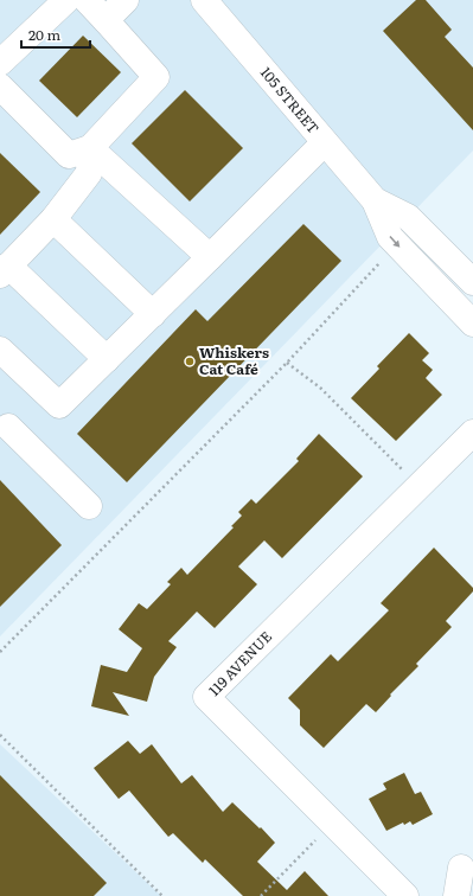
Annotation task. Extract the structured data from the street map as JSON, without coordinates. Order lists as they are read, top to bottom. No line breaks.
{"streets":{"street":["105 STREET","119 AVENUE"]},"places":["Whiskers Cat Café"],"scale_bar":"20 m"}
